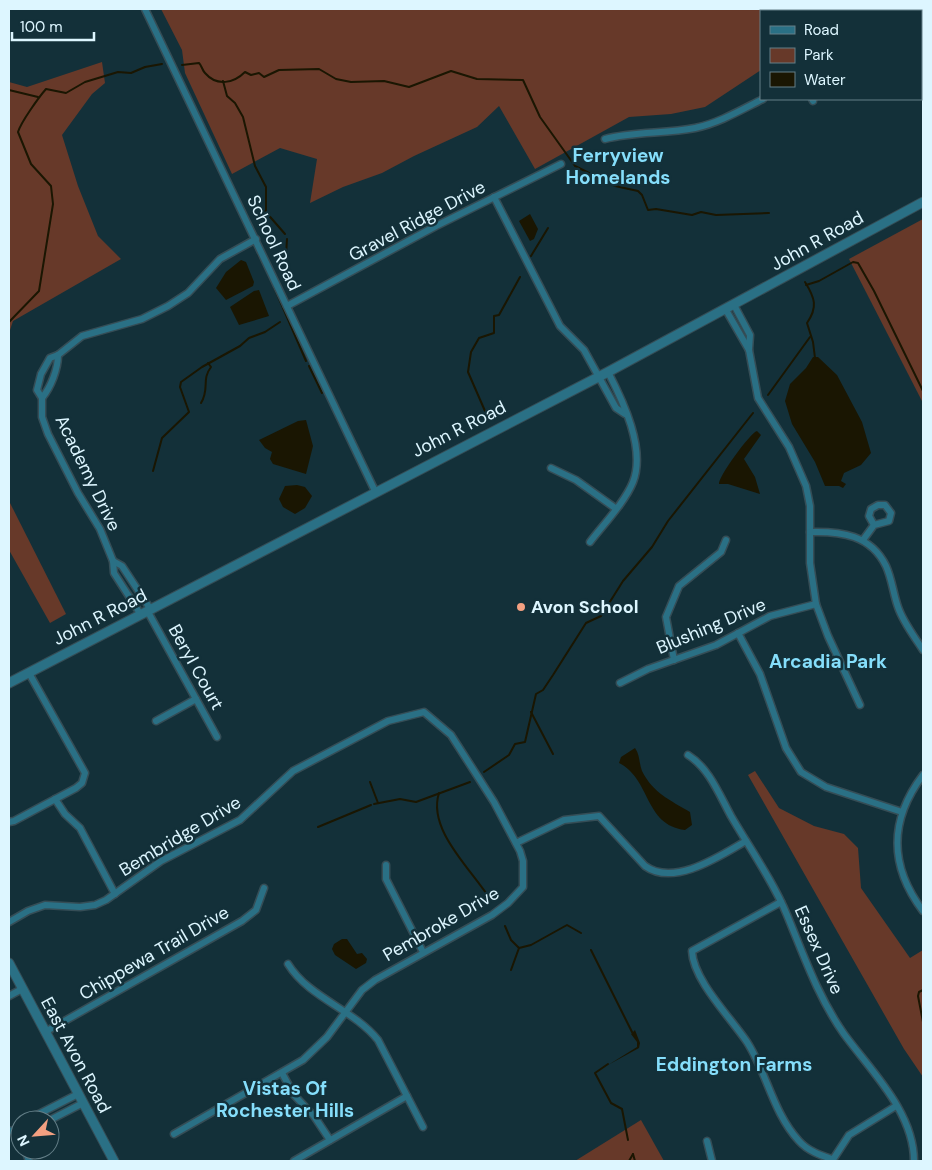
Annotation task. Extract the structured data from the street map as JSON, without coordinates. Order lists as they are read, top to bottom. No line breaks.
{"streets":{"main road":["John R Road","East Avon Road"],"street":["Gravel Ridge Drive","School Road","Academy Drive","Blushing Drive","Beryl Court","Bembridge Drive","Pembroke Drive","Essex Drive","Chippewa Trail Drive"]},"crossings":[["Gravel Ridge Drive","School Road"],["John R Road","School Road"],["John R Road","Academy Drive"],["John R Road","Beryl Court"],["School Road","Academy Drive"],["Academy Drive","Beryl Court"],["Bembridge Drive","Pembroke Drive"],["Chippewa Trail Drive","East Avon Road"]],"districts":["Ferryview Homelands","Arcadia Park","Eddington Farms","Vistas Of Rochester Hills"],"places":["Avon School"],"legend":["Road","Park","Water"],"scale_bar":"100 m","north":"bottom left"}
